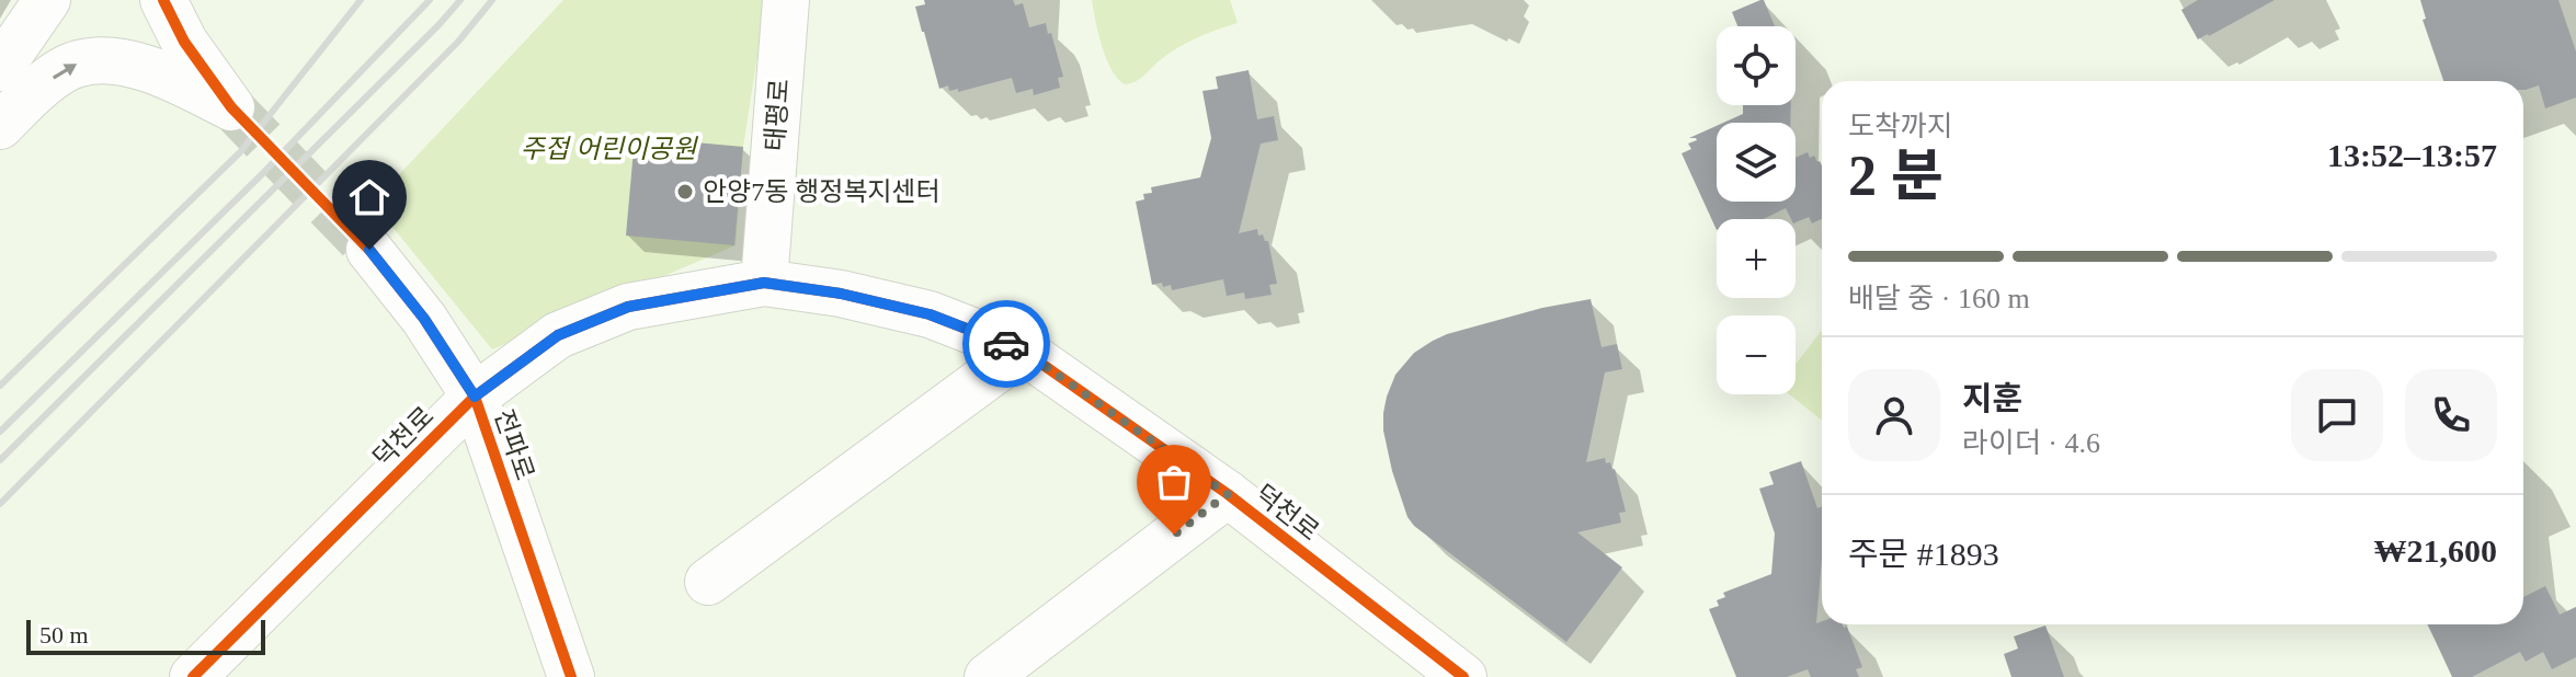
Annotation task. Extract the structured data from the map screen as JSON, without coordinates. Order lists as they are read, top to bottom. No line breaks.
{"streets":{"street":["태평로","덕천로","전파로"]},"crossings":[["태평로","덕천로"],["덕천로","전파로"]],"parks":["주접 어린이공원"],"places":["안양7동 행정복지센터"],"scale_bar":"50 m","page":{"map_buttons":["+","−"],"heading":["2 분","도착까지","13:52–13:57"],"panel":["지훈","라이더 · 4.6","주문 #1893","₩21,600"],"bar":"배달 중 · 160 m","scale":"50 m"}}
